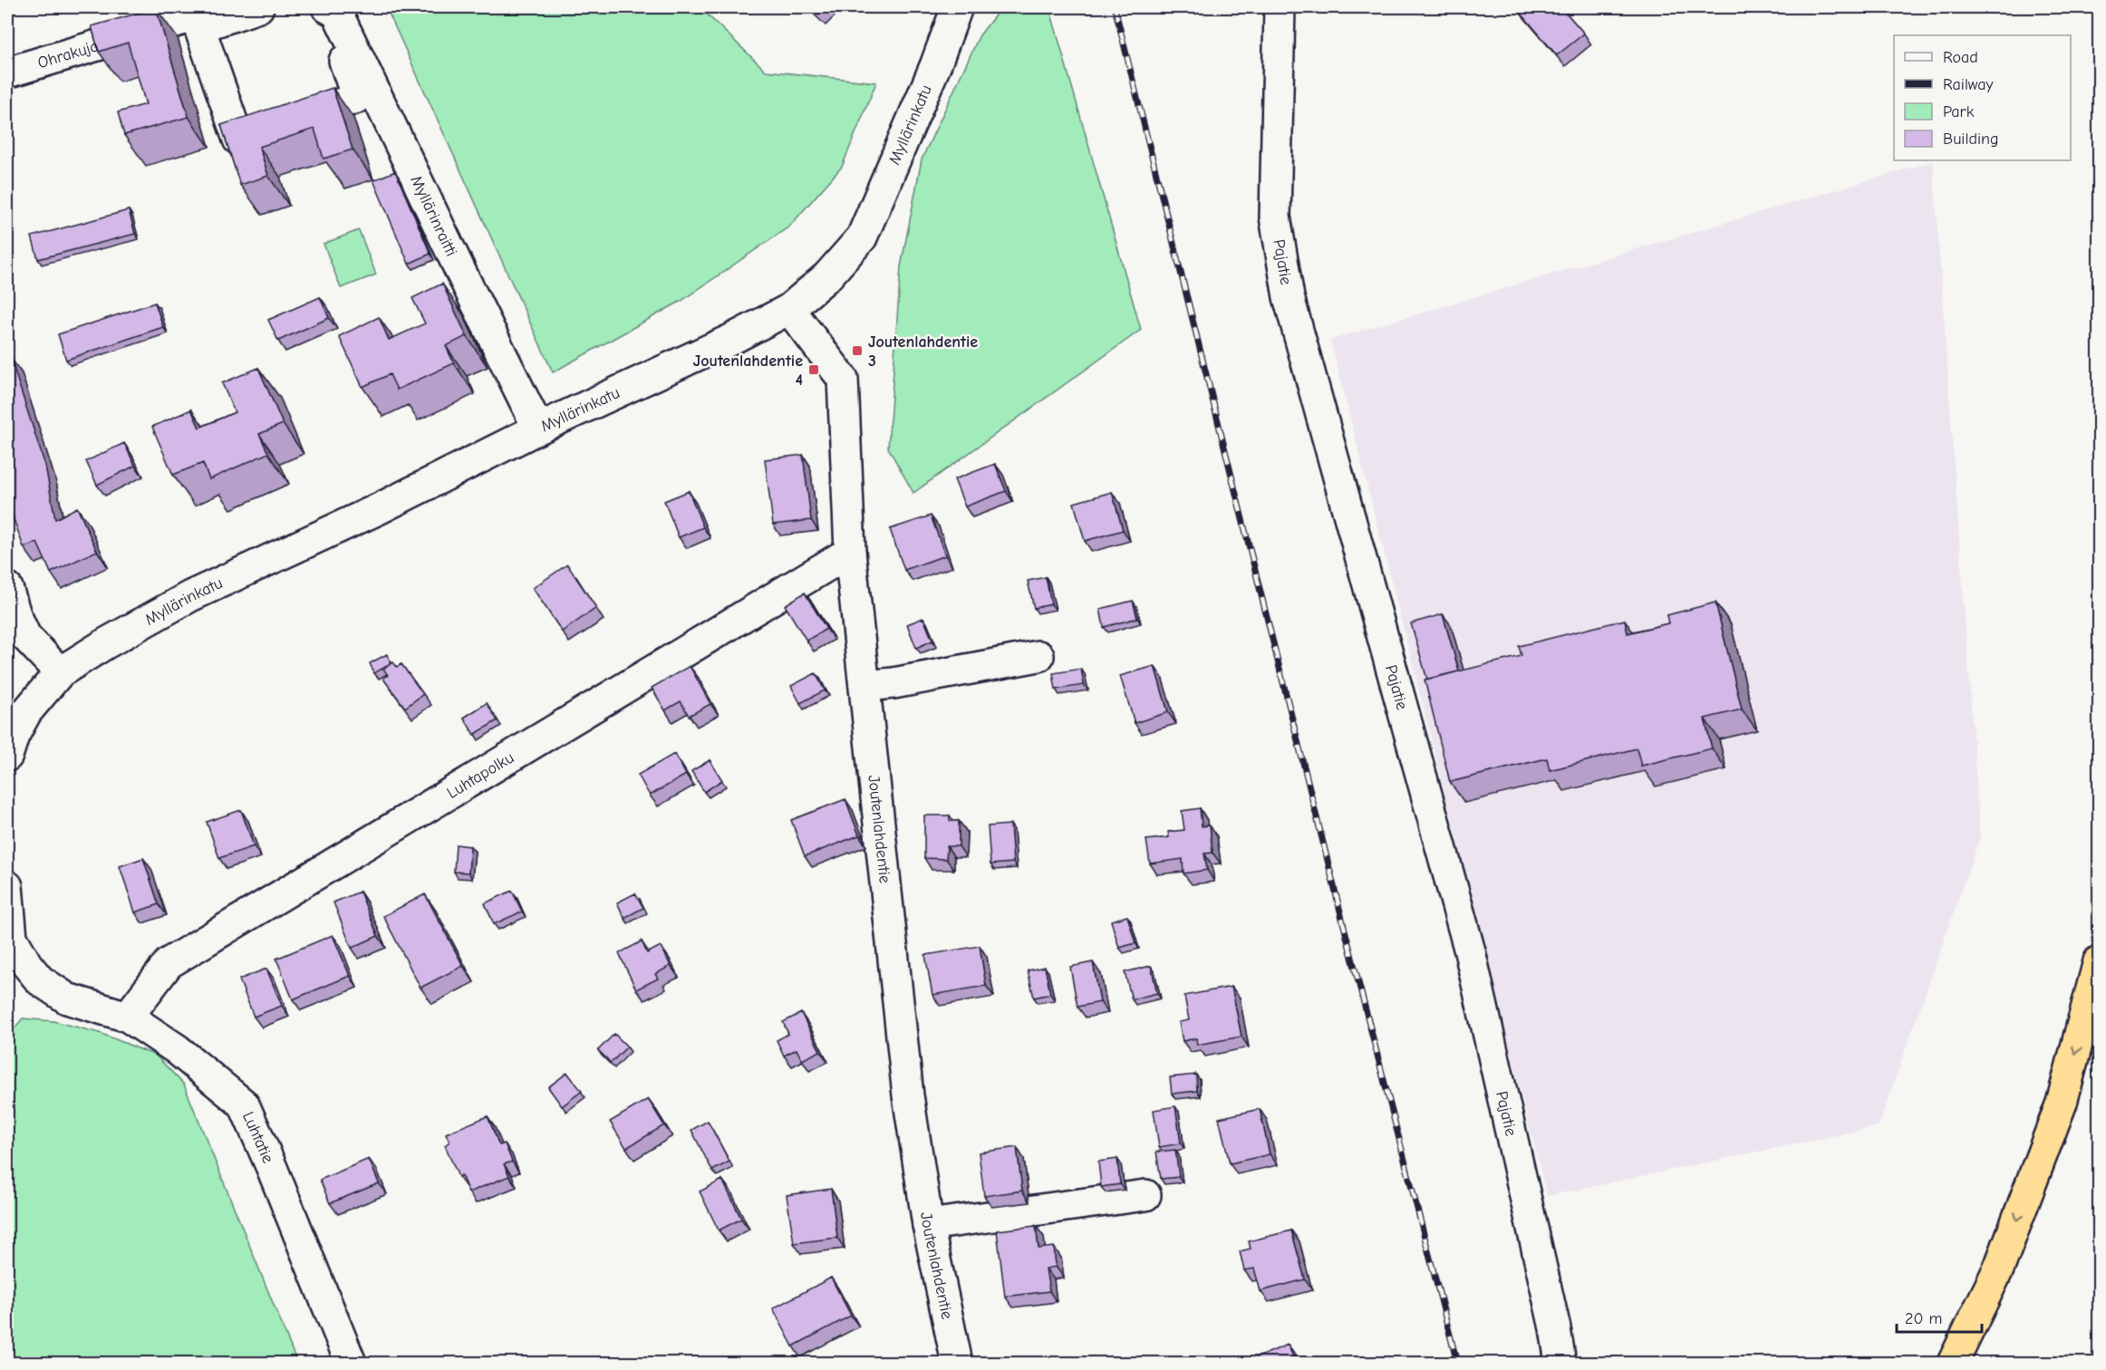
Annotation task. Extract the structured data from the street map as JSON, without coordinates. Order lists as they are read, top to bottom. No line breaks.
{"streets":{"street":["Ohrakuja","Myllärinkatu","Myllärinraitti","Pajatie","Luhtapolku","Joutenlahdentie","Luhtatie"]},"crossings":[["Myllärinkatu","Myllärinraitti"],["Myllärinkatu","Joutenlahdentie"],["Luhtapolku","Joutenlahdentie"],["Luhtapolku","Luhtatie"]],"places":{"transit":["Joutenlahdentie 3","Joutenlahdentie 4"]},"legend":["Road","Railway","Park","Building"],"scale_bar":"20 m"}
